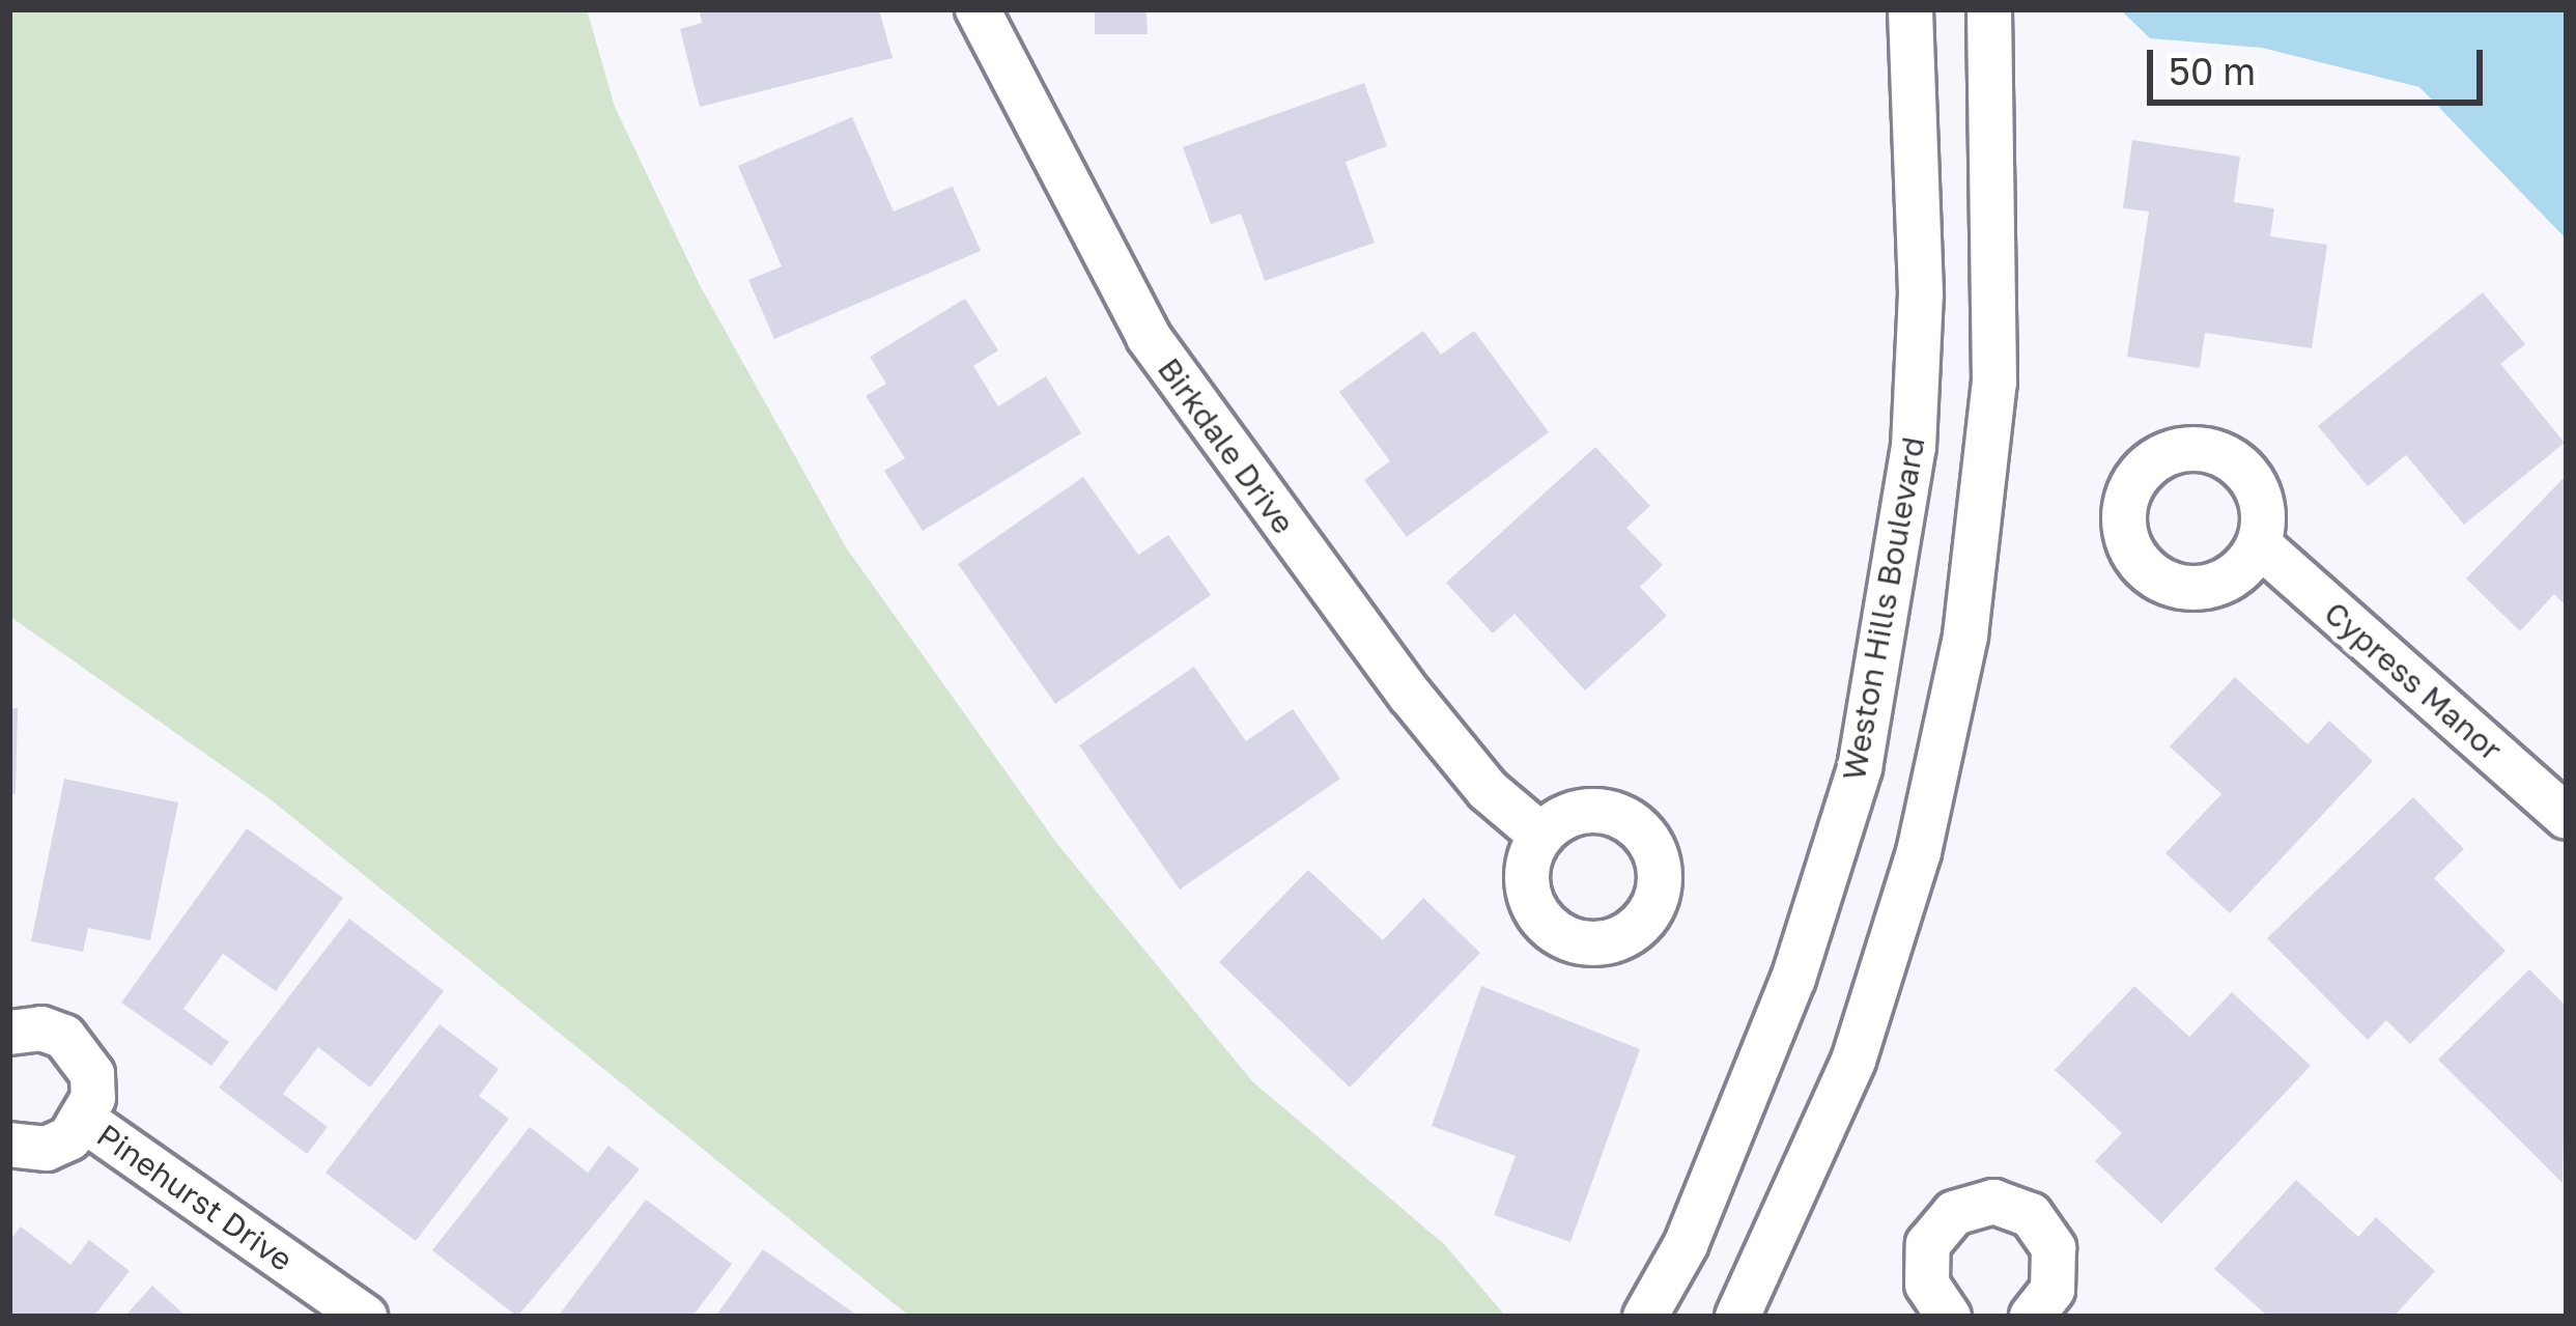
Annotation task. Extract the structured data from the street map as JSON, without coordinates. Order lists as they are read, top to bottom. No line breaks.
{"streets":{"street":["Birkdale Drive","Weston Hills Boulevard","Cypress Manor","Pinehurst Drive"]},"scale_bar":"50 m"}
